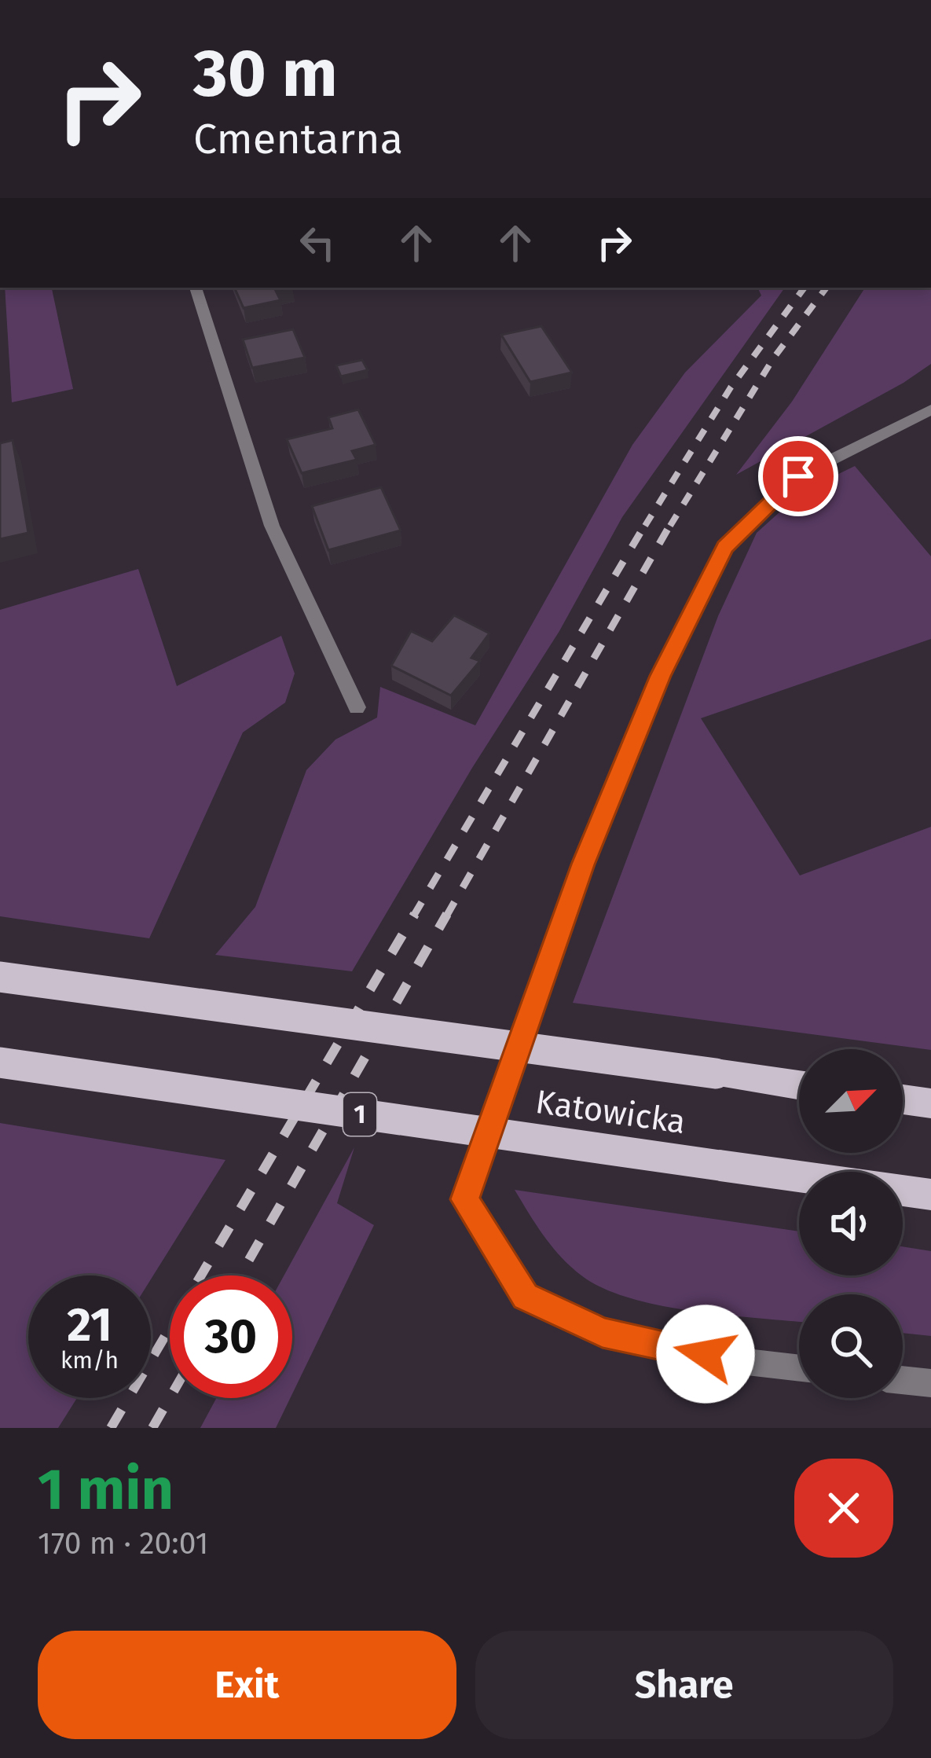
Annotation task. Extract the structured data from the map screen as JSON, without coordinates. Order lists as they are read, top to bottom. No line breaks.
{"streets":{"main road":["Katowicka","1"]},"north":"top right","page":{"turn":["30 m","Cmentarna"],"speed":"21 km/h","limit":"30","heading":["1 min","170 m · 20:01"],"buttons":["Exit","Share"]}}
